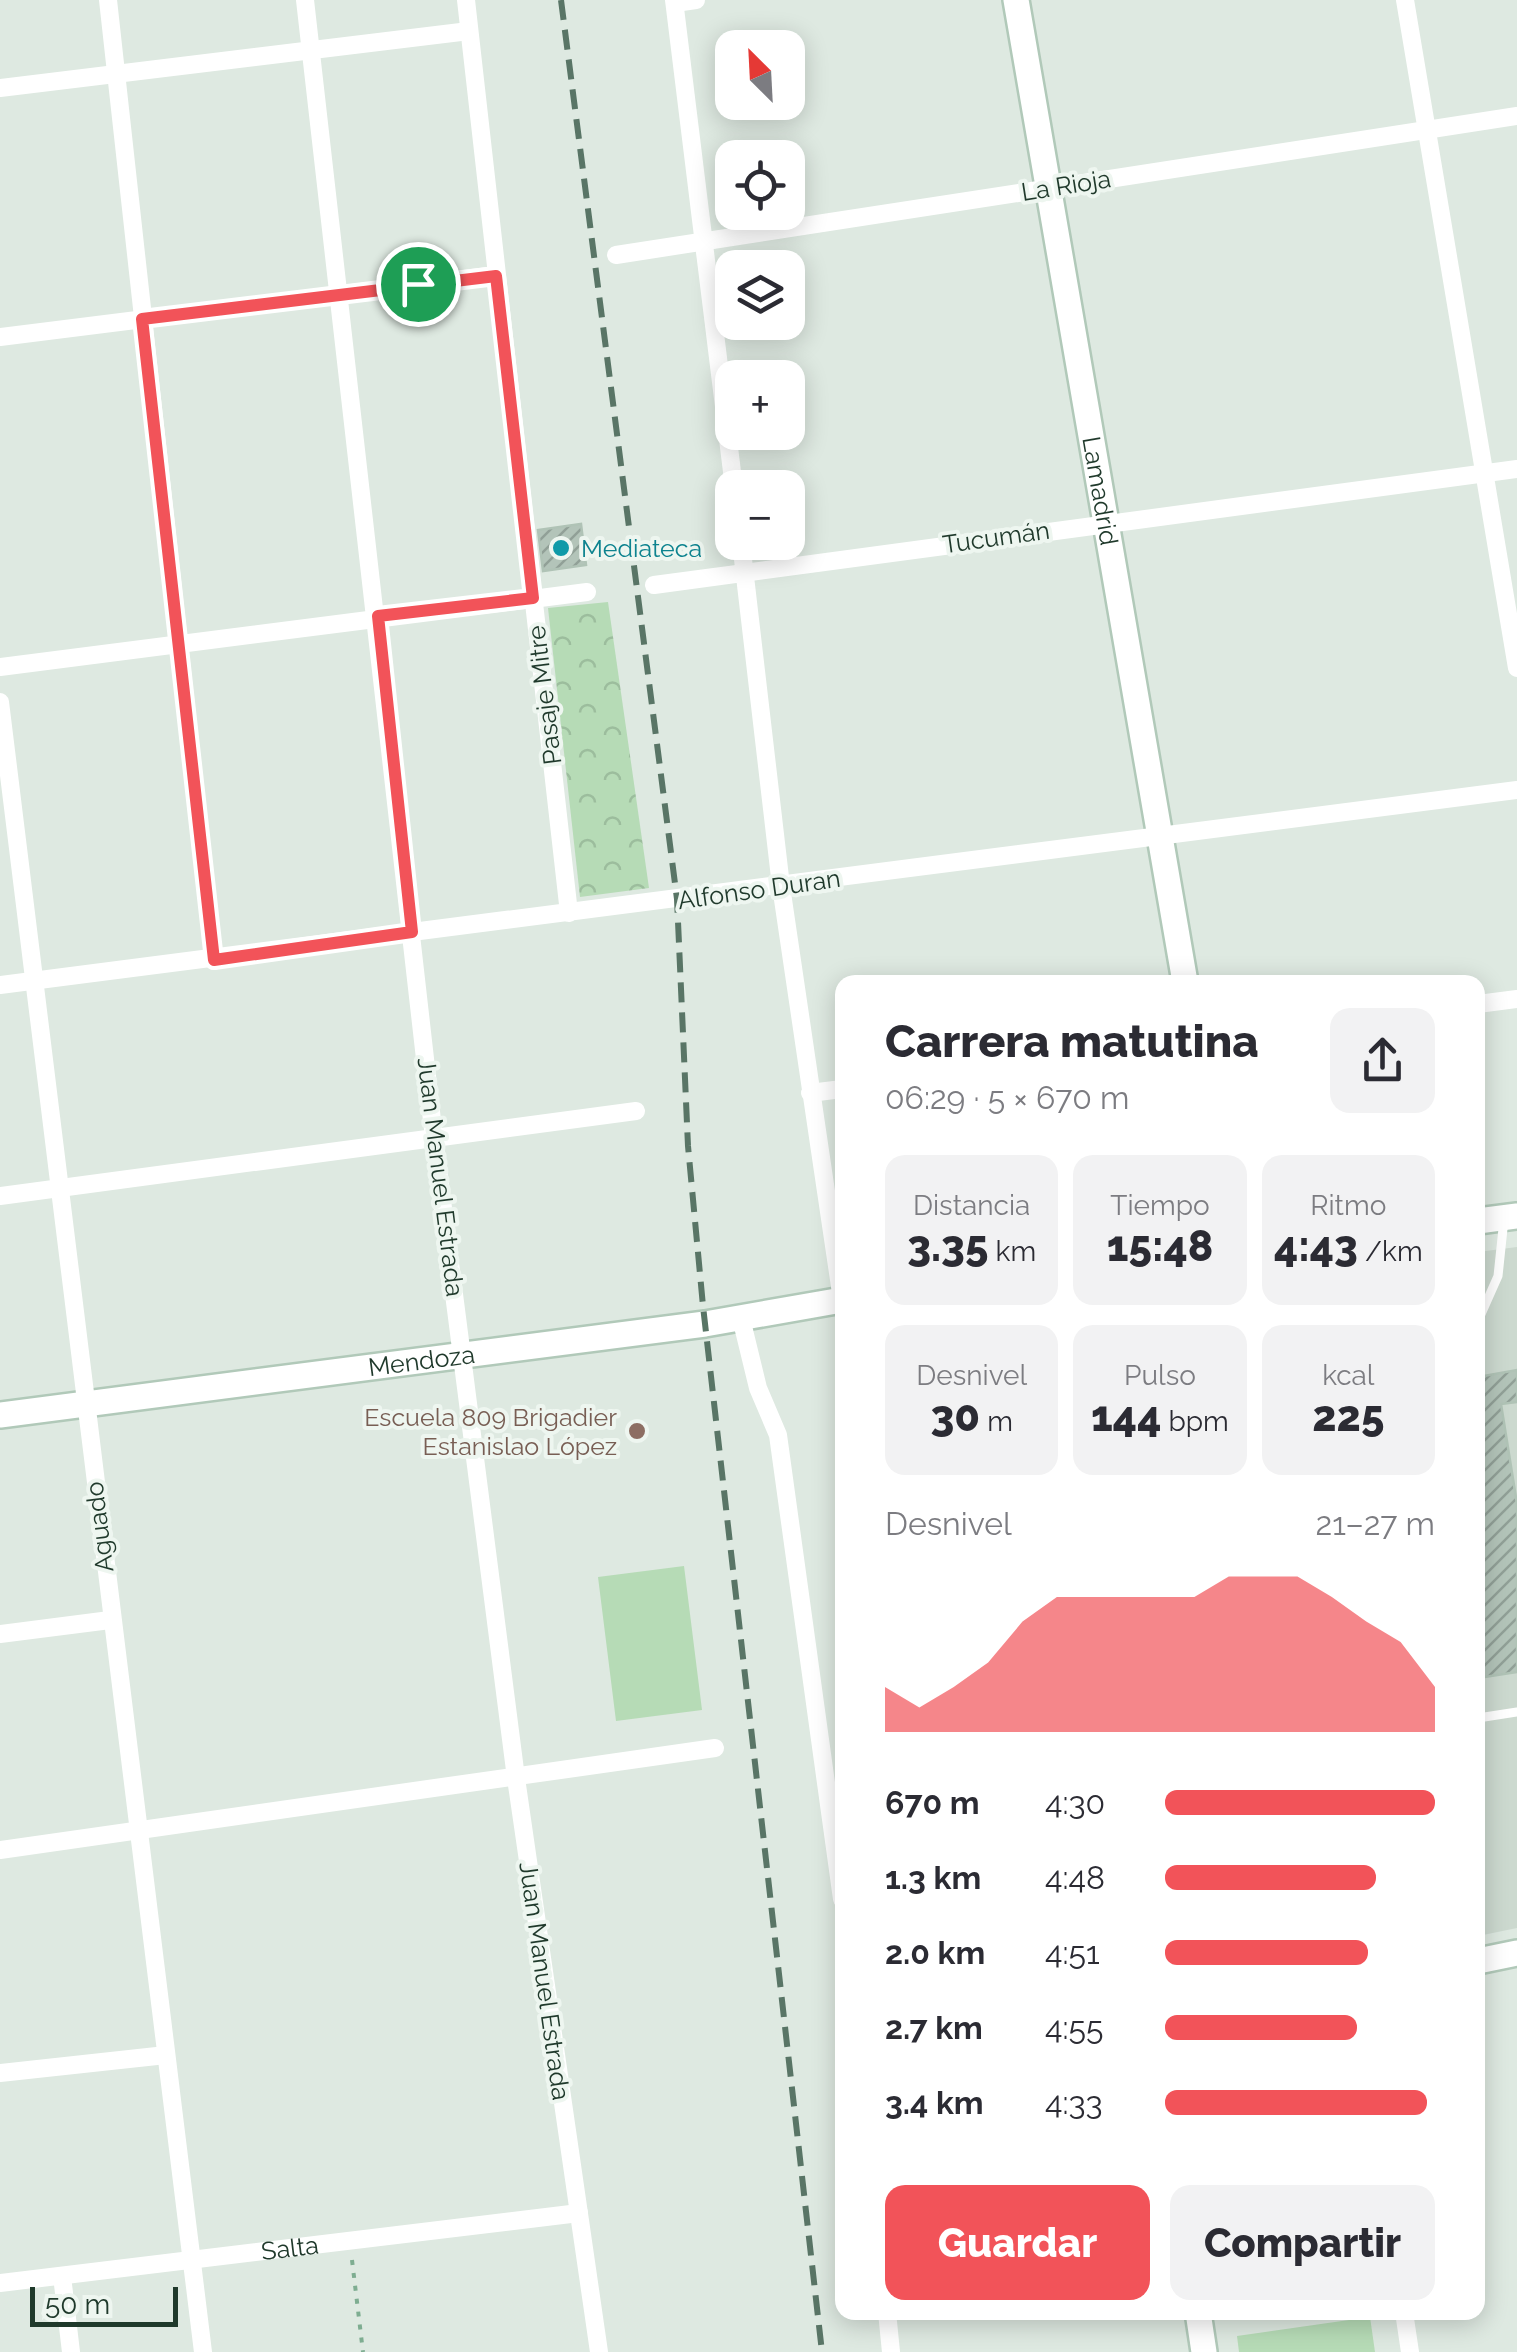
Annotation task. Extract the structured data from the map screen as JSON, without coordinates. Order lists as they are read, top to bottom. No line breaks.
{"streets":{"street":["La Rioja","Lamadrid","Tucumán","Pasaje Mitre","Alfonso Duran","Juan Manuel Estrada","Mendoza","Aguado","Salta"]},"crossings":[["La Rioja","Lamadrid"],["Lamadrid","Tucumán"],["Lamadrid","Alfonso Duran"],["Pasaje Mitre","Alfonso Duran"],["Alfonso Duran","Juan Manuel Estrada"],["Alfonso Duran","Aguado"],["Juan Manuel Estrada","Mendoza"],["Juan Manuel Estrada","Salta"],["Mendoza","Aguado"],["Aguado","Salta"]],"places":["Mediateca","Escuela 809 Brigadier Estanislao López"],"scale_bar":"50 m","north":"top left","page":{"map_buttons":["+","−"],"heading":["Carrera matutina","06:29 · 5 × 670 m"],"stats":[["Distancia","3.35 km"],["Tiempo","15:48"],["Ritmo","4:43 /km"],["Desnivel","30 m"],["Pulso","144 bpm"],["kcal","225"]],"chart":["Desnivel","21–27 m"],"list":[{"name":"670 m","note":"4:30"},{"name":"1.3 km","note":"4:48"},{"name":"2.0 km","note":"4:51"},{"name":"2.7 km","note":"4:55"},{"name":"3.4 km","note":"4:33"}],"buttons":["Guardar","Compartir"],"scale":"50 m"}}
